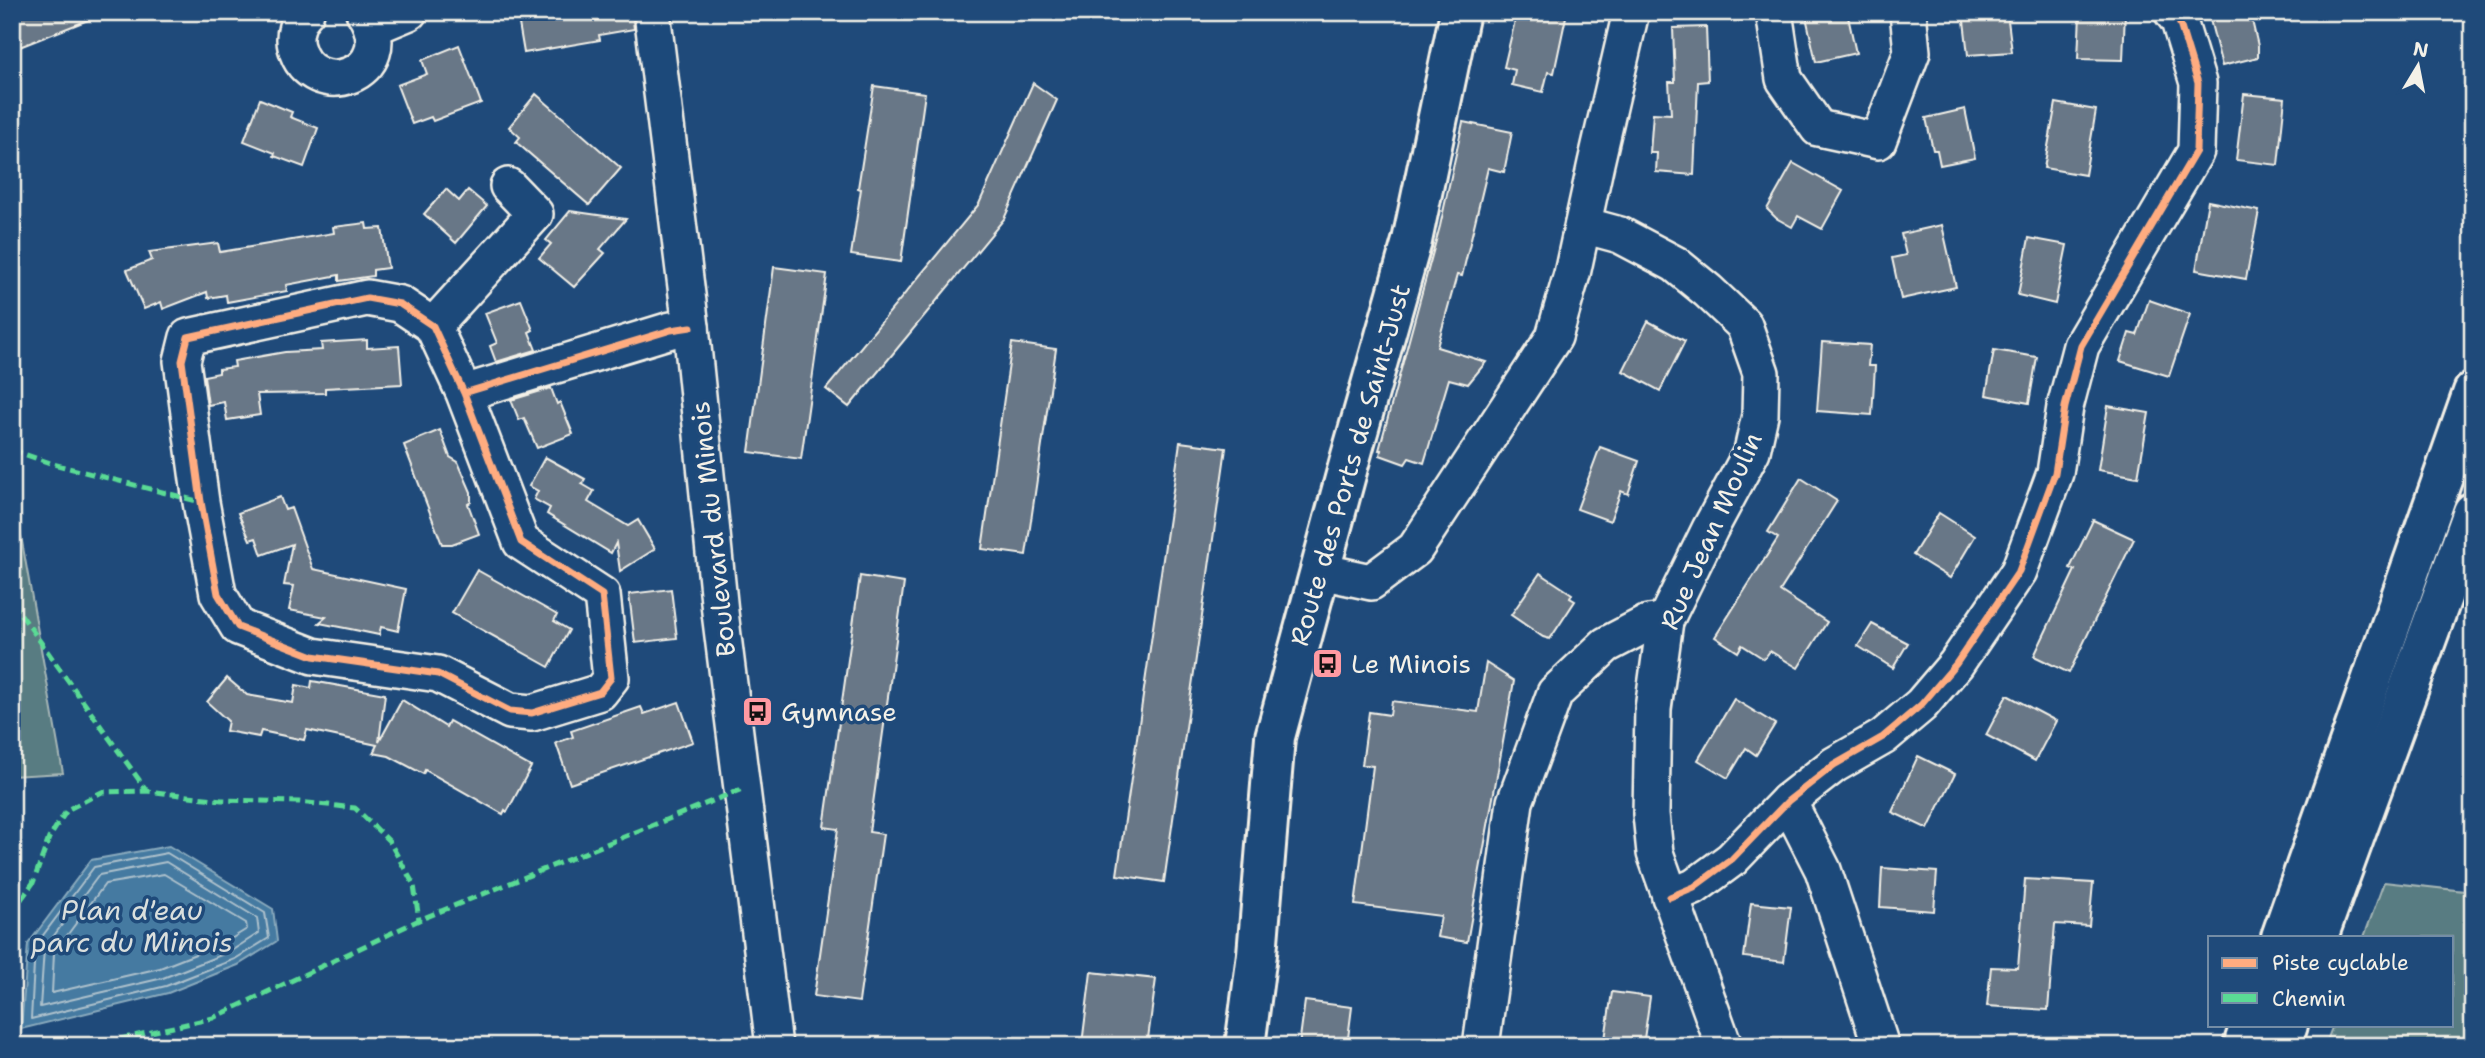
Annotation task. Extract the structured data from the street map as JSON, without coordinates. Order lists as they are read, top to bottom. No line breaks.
{"streets":{"main road":["Route des Ports de Saint-Just"],"street":["Boulevard du Minois","Rue Jean Moulin"]},"water":["Plan d'eau parc du Minois"],"places":{"bus stop":["Le Minois","Gymnase"]},"legend":["Piste cyclable","Chemin"],"north":"top"}
